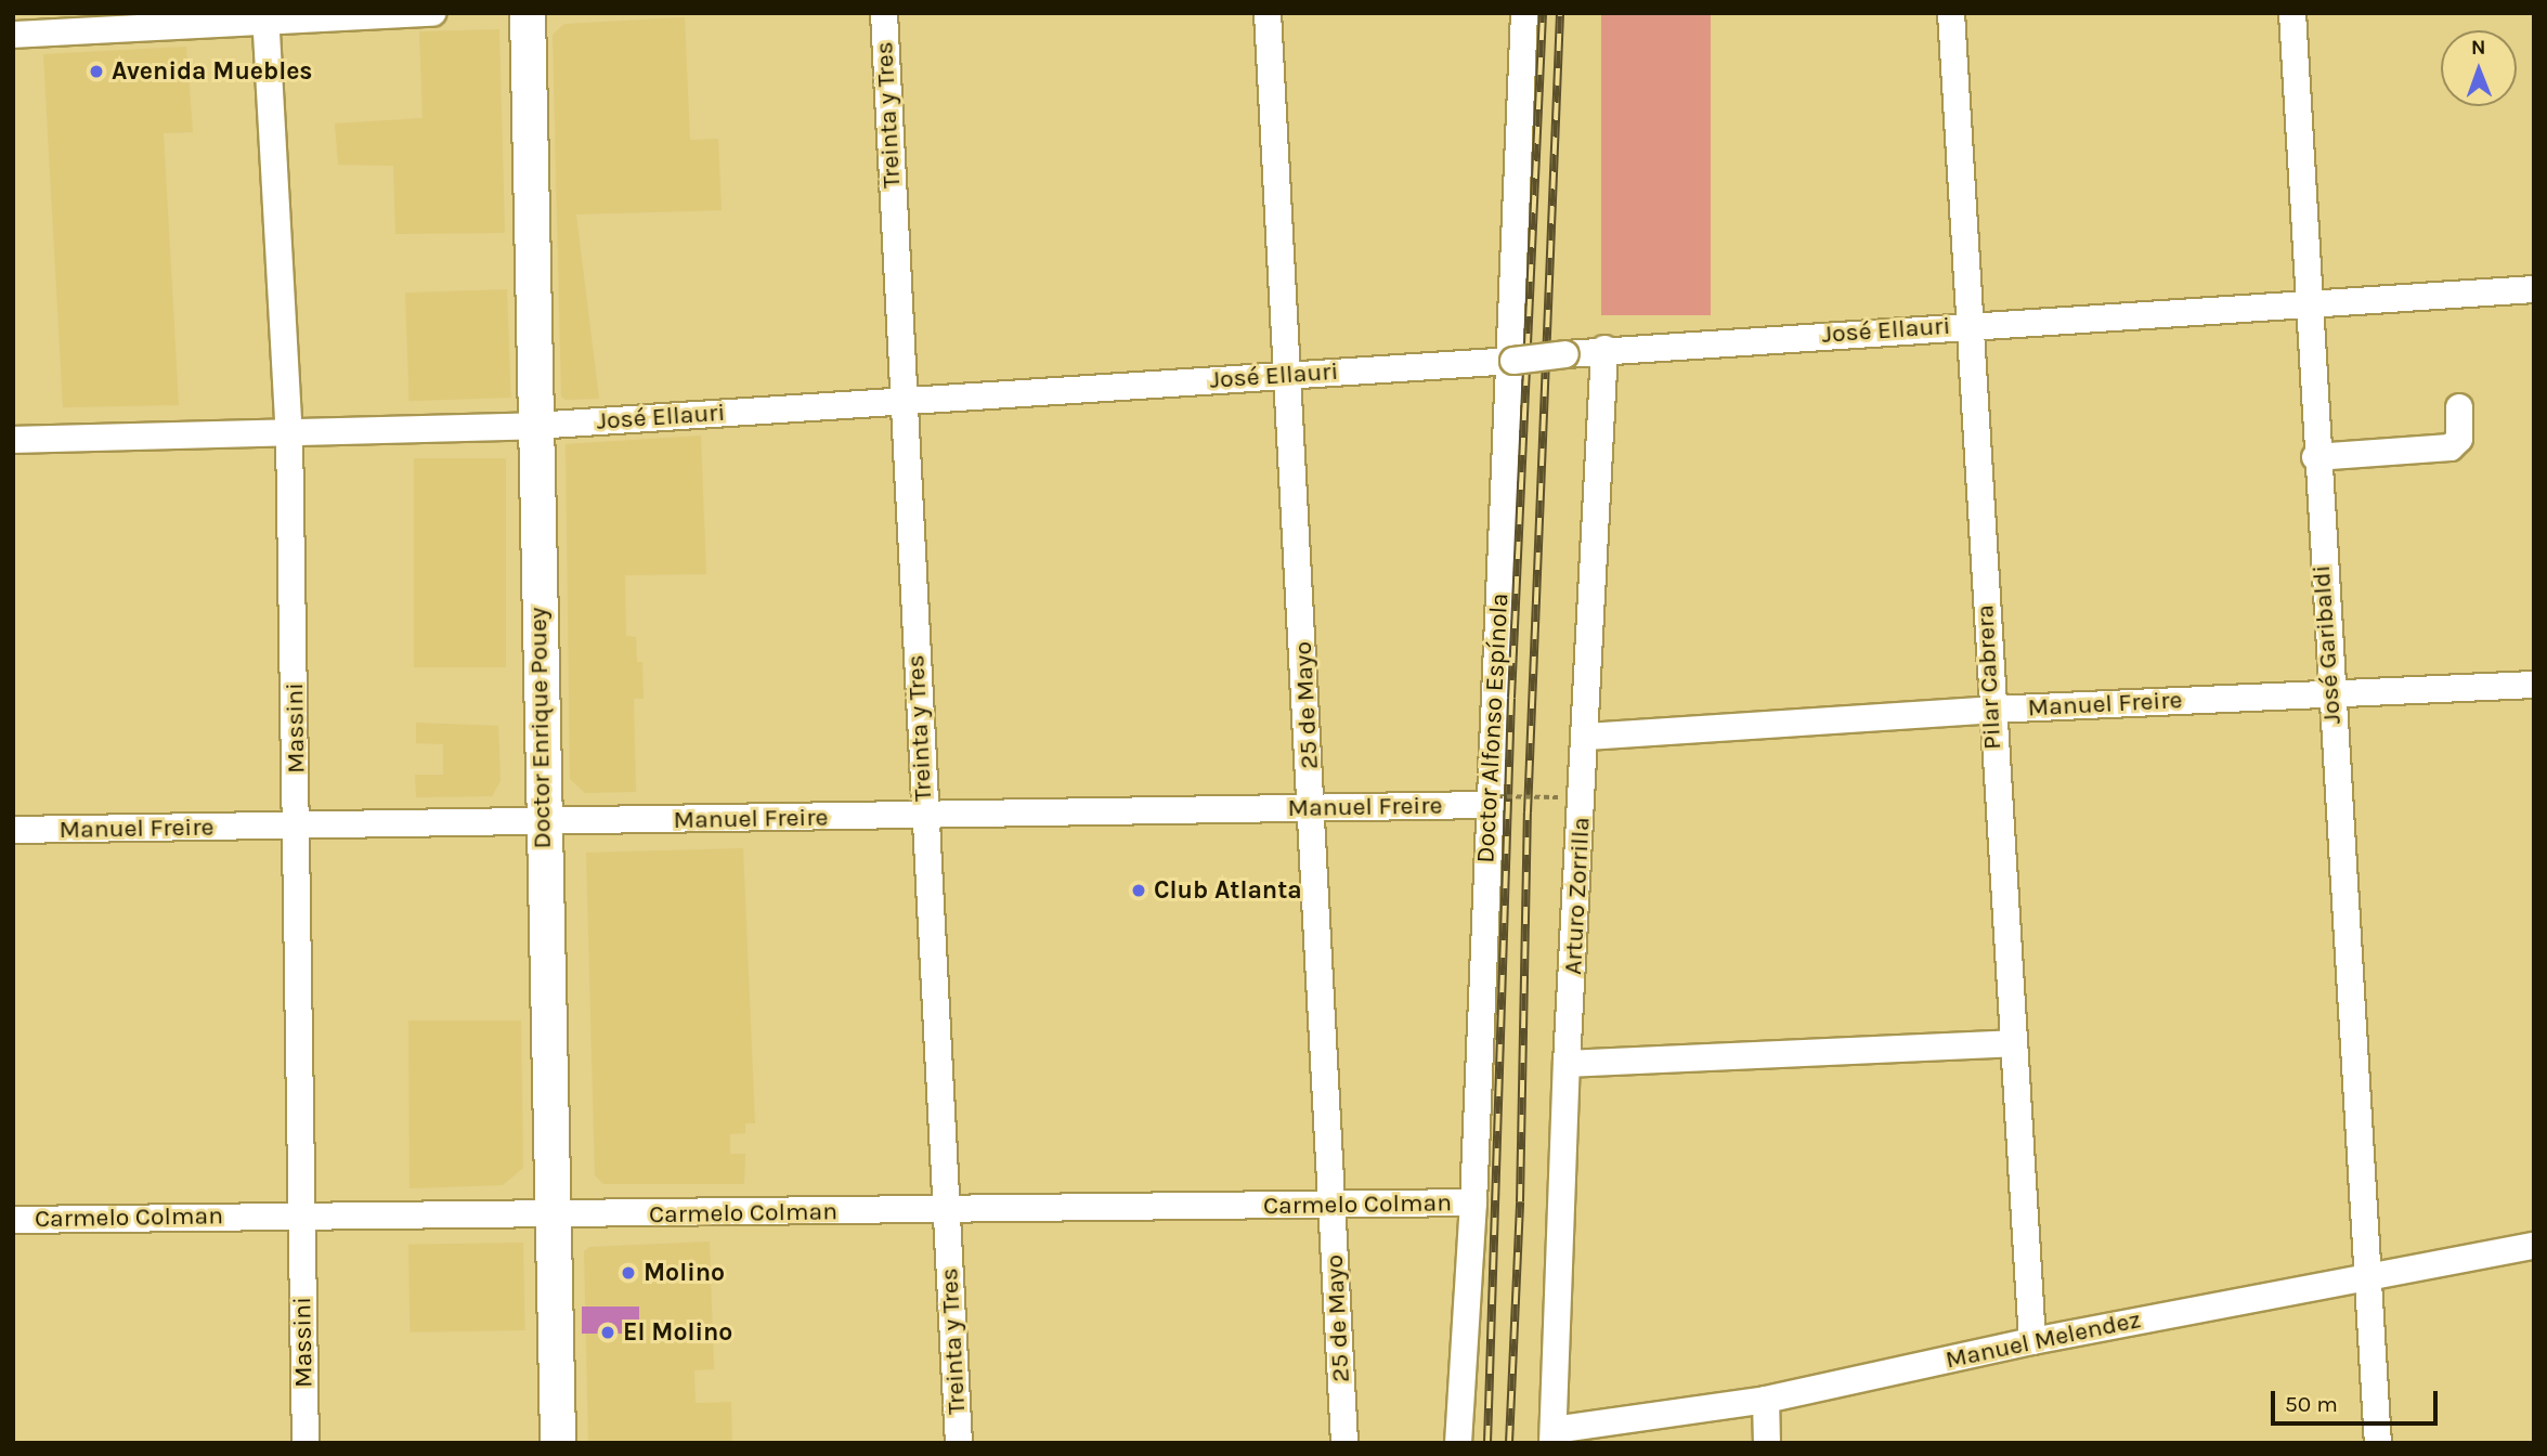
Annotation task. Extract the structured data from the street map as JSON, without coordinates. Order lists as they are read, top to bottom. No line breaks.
{"streets":{"street":["Treinta y Tres","José Ellauri","José Garibaldi","Pilar Cabrera","Manuel Freire","25 de Mayo","Massini","Doctor Enrique Pouey","Doctor Alfonso Espínola","Arturo Zorrilla","Carmelo Colman","Manuel Melendez"]},"crossings":[["Treinta y Tres","José Ellauri"],["Treinta y Tres","Manuel Freire"],["Treinta y Tres","Carmelo Colman"],["José Ellauri","José Garibaldi"],["José Ellauri","Pilar Cabrera"],["José Ellauri","25 de Mayo"],["José Ellauri","Massini"],["José Ellauri","Doctor Enrique Pouey"],["José Ellauri","Doctor Alfonso Espínola"],["José Ellauri","Arturo Zorrilla"],["José Garibaldi","Manuel Freire"],["José Garibaldi","Manuel Melendez"],["Pilar Cabrera","Manuel Freire"],["Pilar Cabrera","Manuel Melendez"],["Manuel Freire","25 de Mayo"],["Manuel Freire","Massini"],["Manuel Freire","Doctor Enrique Pouey"],["Manuel Freire","Doctor Alfonso Espínola"],["Manuel Freire","Arturo Zorrilla"],["25 de Mayo","Carmelo Colman"],["Massini","Carmelo Colman"],["Doctor Enrique Pouey","Carmelo Colman"],["Doctor Alfonso Espínola","Carmelo Colman"],["Arturo Zorrilla","Manuel Melendez"]],"places":["Avenida Muebles","Club Atlanta","Molino","El Molino"],"scale_bar":"50 m","north":"top"}
